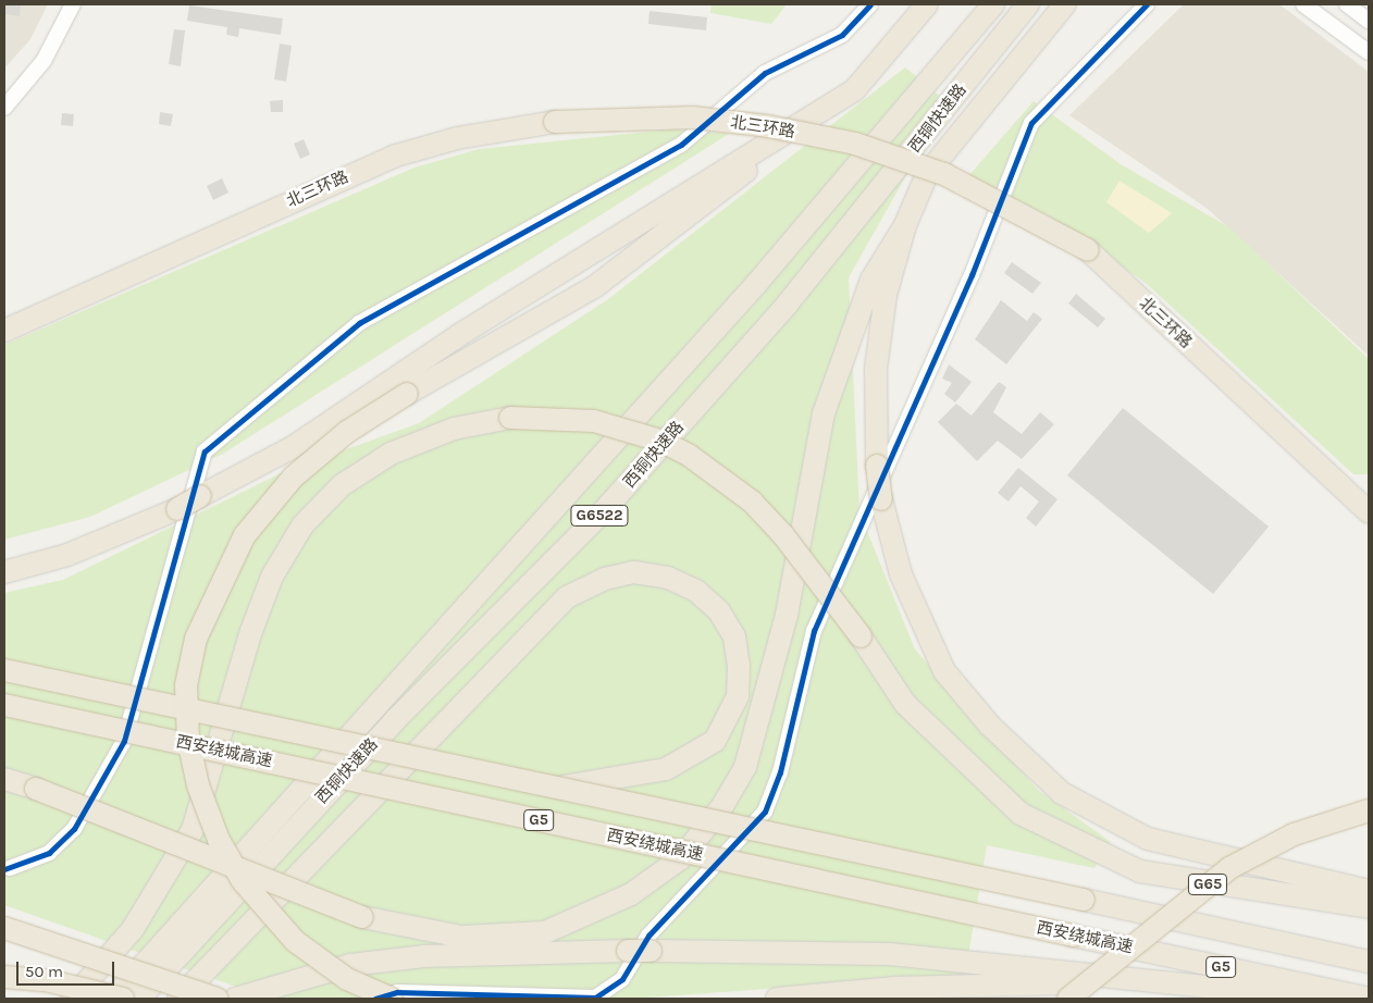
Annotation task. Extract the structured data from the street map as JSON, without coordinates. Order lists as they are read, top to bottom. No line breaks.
{"streets":{"highway":["西铜快速路","北三环路","G6522","西安绕城高速","G5","G65"]},"scale_bar":"50 m"}
